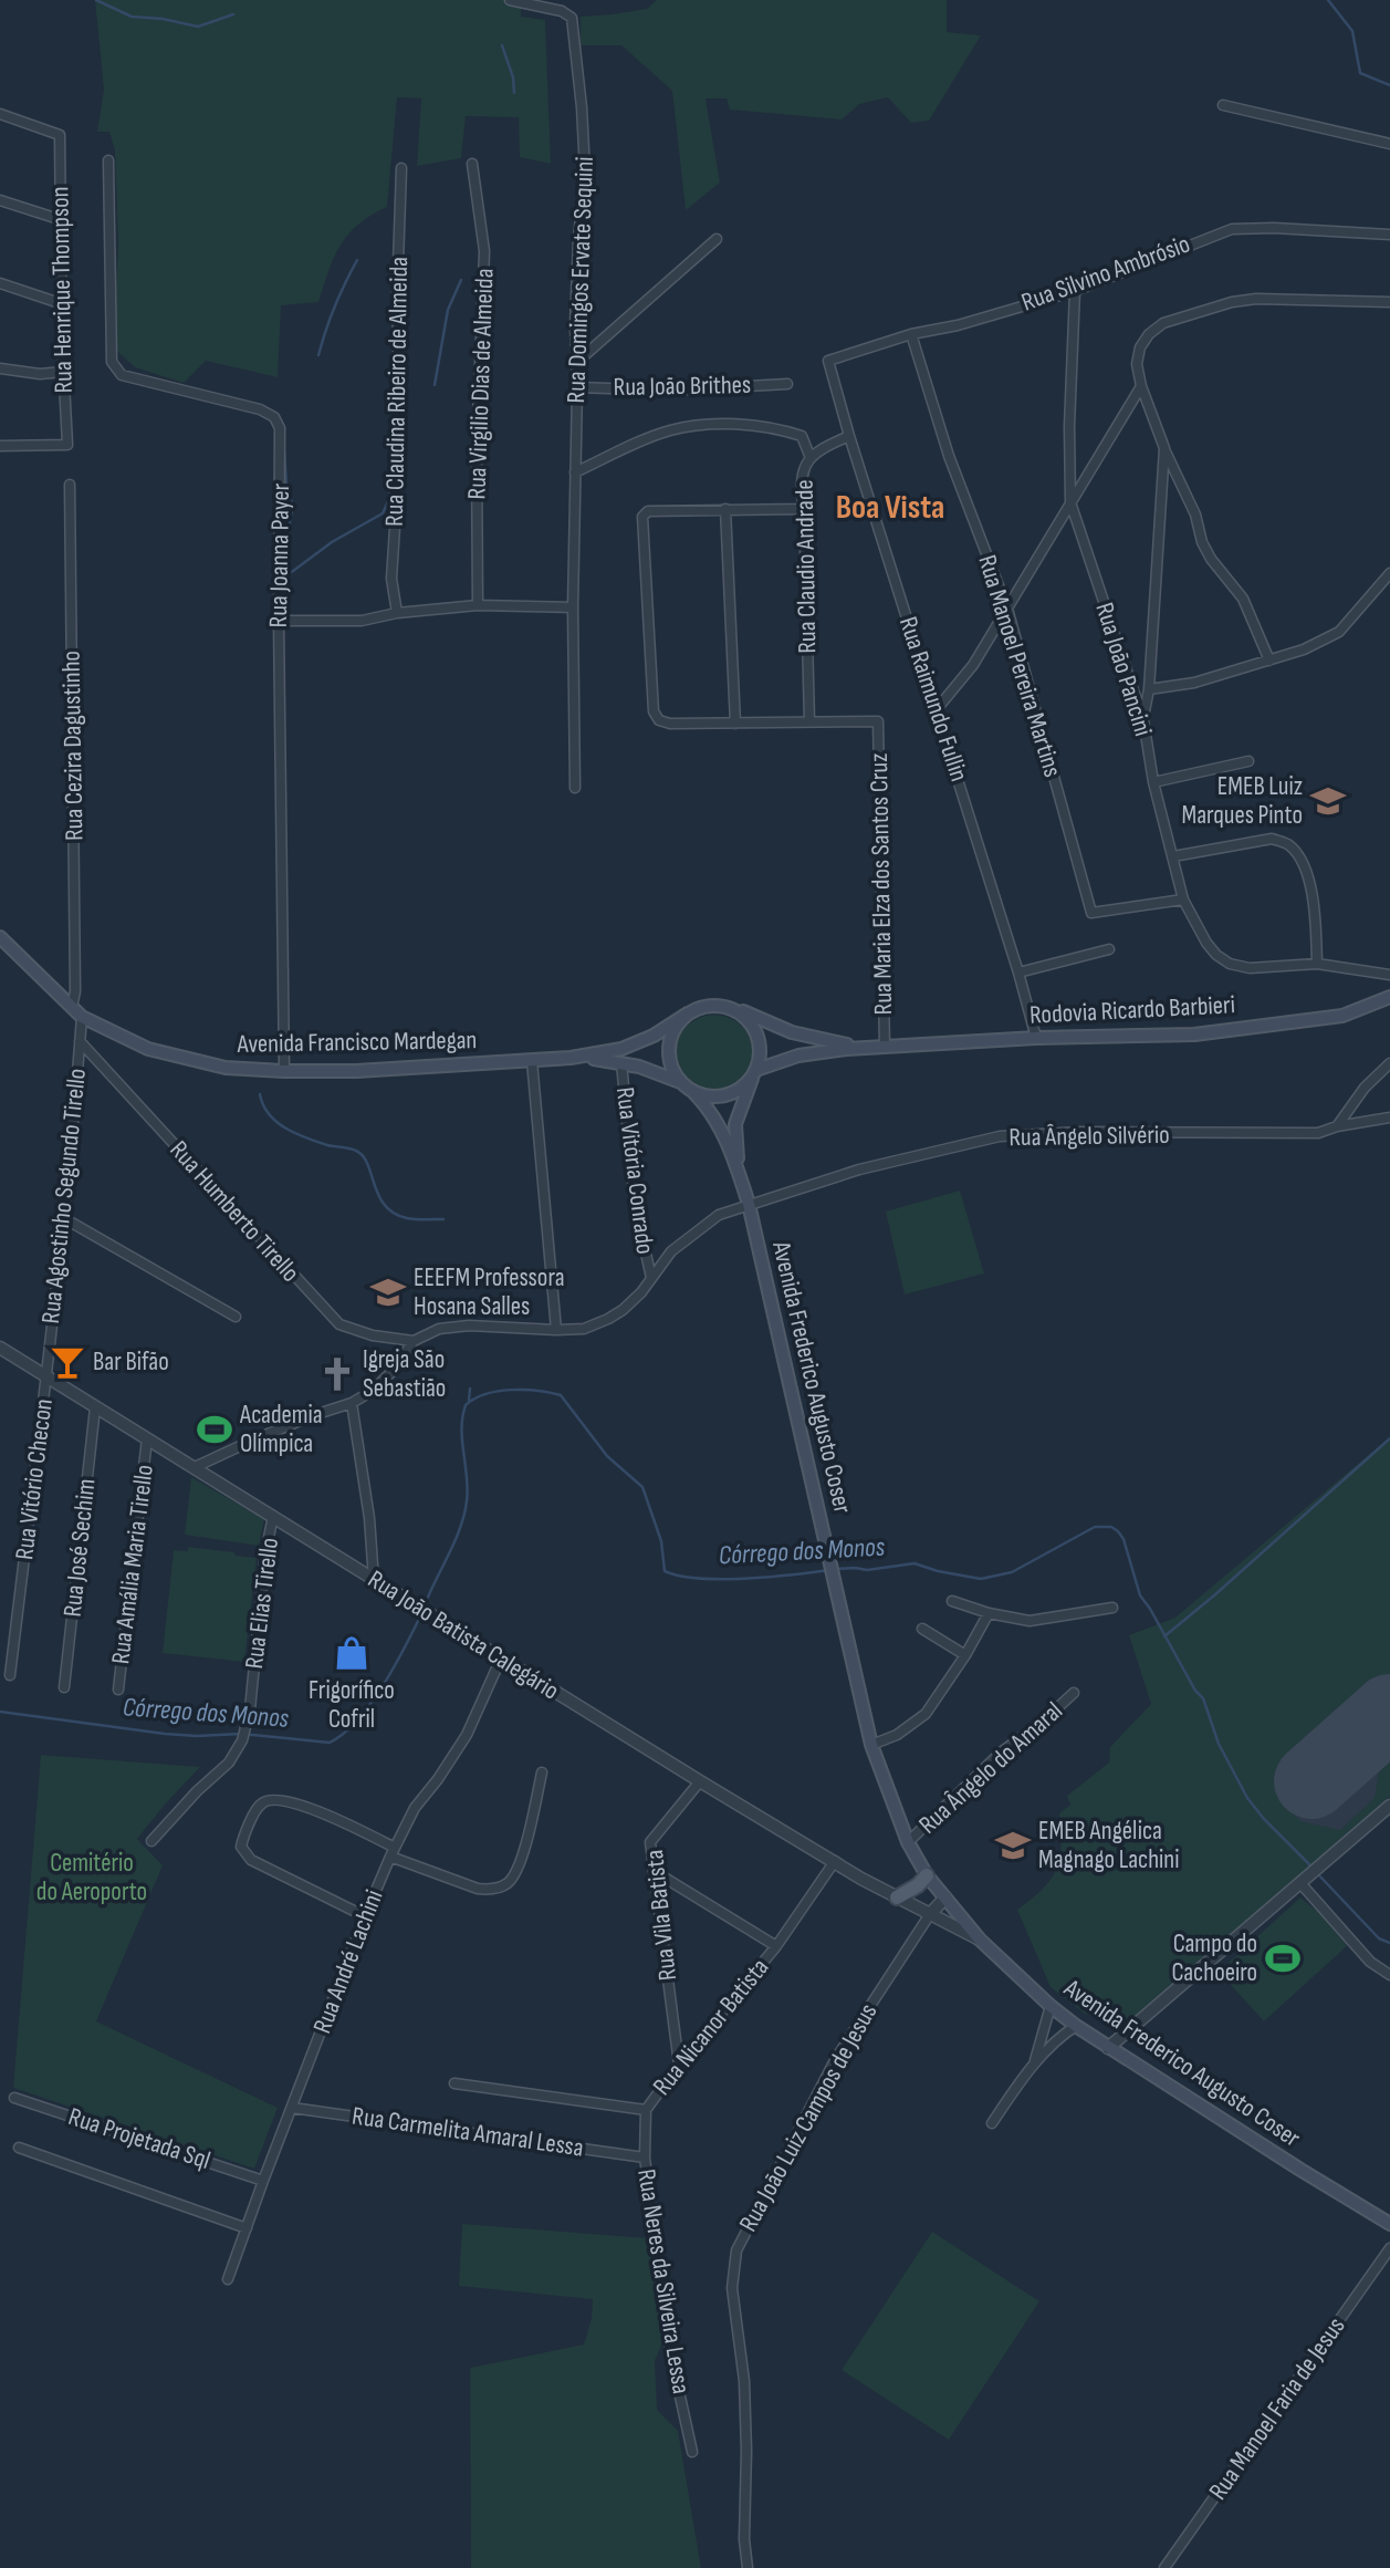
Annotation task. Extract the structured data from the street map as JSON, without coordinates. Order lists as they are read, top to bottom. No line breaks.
{"streets":{"main road":["Rodovia Ricardo Barbieri","Avenida Francisco Mardegan","Avenida Frederico Augusto Coser"],"street":["Rua Silvino Ambrósio","Rua Domingos Ervate Sequini","Rua Henrique Thompson","Rua Virgilio Dias de Almeida","Rua João Brithes","Rua Claudina Ribeiro de Almeida","Rua Joanna Payer","Rua Claudio Andrade","Rua Manoel Pereira Martins","Rua João Pancini","Rua Raimundo Fullin","Rua Cezira Dagustinho","Rua Maria Elza dos Santos Cruz","Rua Ângelo Silvério","Rua Vitória Conrado","Rua Agostinho Segundo Tirello","Rua Humberto Tirello","Rua Vitório Checon","Rua José Sechim","Rua Amália Maria Tirello","Rua Elias Tirello","Rua João Batista Calegário","Rua Ângelo do Amaral","Rua Vila Batista","Rua André Lachini","Rua Nicanor Batista","Rua João Luiz Campos de Jesus","Rua Carmelita Amaral Lessa","Rua Projetada Sql","Rua Neres da Silveira Lessa","Rua Manoel Faria de Jesus"]},"crossings":[["Rua Silvino Ambrósio","Rua Manoel Pereira Martins"],["Rua Silvino Ambrósio","Rua João Pancini"],["Rua Silvino Ambrósio","Rua Raimundo Fullin"],["Rua Domingos Ervate Sequini","Rua João Brithes"],["Rua Joanna Payer","Avenida Francisco Mardegan"],["Rua Claudio Andrade","Rua Raimundo Fullin"],["Rua Claudio Andrade","Rua Maria Elza dos Santos Cruz"],["Rua Manoel Pereira Martins","Rua João Pancini"],["Rua Raimundo Fullin","Rodovia Ricardo Barbieri"],["Rua Cezira Dagustinho","Avenida Francisco Mardegan"],["Rua Maria Elza dos Santos Cruz","Rodovia Ricardo Barbieri"],["Avenida Francisco Mardegan","Rua Vitória Conrado"],["Avenida Francisco Mardegan","Rua Agostinho Segundo Tirello"],["Avenida Francisco Mardegan","Avenida Frederico Augusto Coser"],["Rua Ângelo Silvério","Rua Vitória Conrado"],["Rua Ângelo Silvério","Rua Humberto Tirello"],["Rua Ângelo Silvério","Avenida Frederico Augusto Coser"],["Rua Agostinho Segundo Tirello","Rua Humberto Tirello"],["Rua Agostinho Segundo Tirello","Rua Vitório Checon"],["Rua Agostinho Segundo Tirello","Rua João Batista Calegário"],["Avenida Frederico Augusto Coser","Rua João Batista Calegário"],["Avenida Frederico Augusto Coser","Rua Ângelo do Amaral"],["Rua Vitório Checon","Rua João Batista Calegário"],["Rua José Sechim","Rua João Batista Calegário"],["Rua Amália Maria Tirello","Rua João Batista Calegário"],["Rua Elias Tirello","Rua João Batista Calegário"],["Rua João Batista Calegário","Rua Vila Batista"],["Rua João Batista Calegário","Rua André Lachini"],["Rua João Batista Calegário","Rua Nicanor Batista"],["Rua João Batista Calegário","Rua João Luiz Campos de Jesus"],["Rua Vila Batista","Rua Nicanor Batista"],["Rua André Lachini","Rua Carmelita Amaral Lessa"],["Rua André Lachini","Rua Projetada Sql"],["Rua Nicanor Batista","Rua Neres da Silveira Lessa"],["Rua Carmelita Amaral Lessa","Rua Neres da Silveira Lessa"]],"districts":["Boa Vista"],"water":["Córrego dos Monos"],"parks":["Cemitério do Aeroporto"],"places":{"school or university":["EMEB Luiz Marques Pinto","EEEFM Professora Hosana Salles","EMEB Angélica Magnago Lachini"],"bar":["Bar Bifão"],"church":["Igreja São Sebastião"],"sports":["Academia Olímpica","Campo do Cachoeiro"],"shop":["Frigorífico Cofril"]}}
